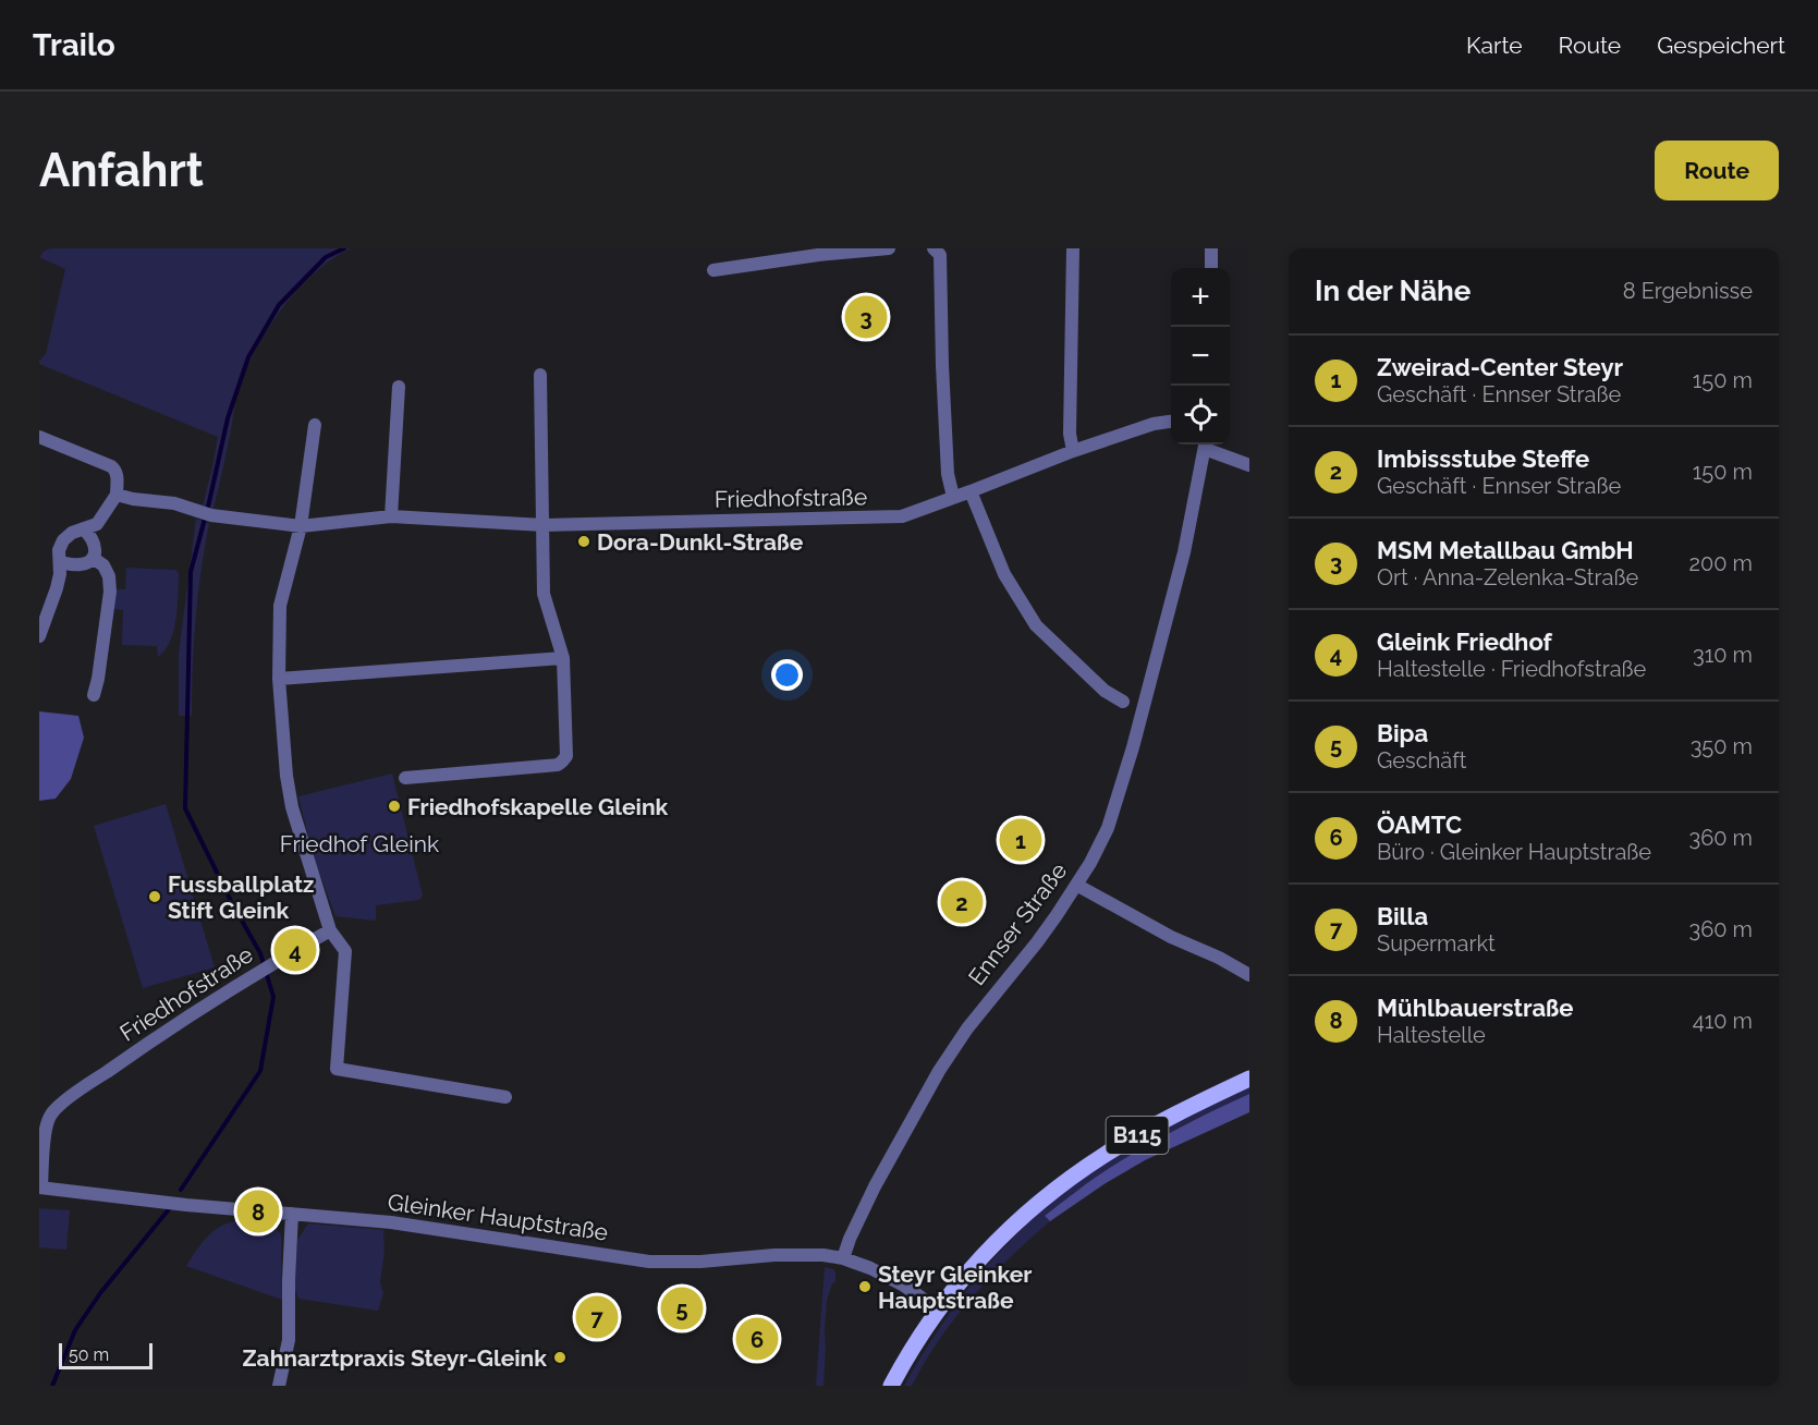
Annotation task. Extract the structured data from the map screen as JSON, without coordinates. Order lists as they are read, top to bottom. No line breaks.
{"streets":{"main road":["B115"],"street":["Friedhofstraße","Ennser Straße","Gleinker Hauptstraße"]},"crossings":[["Friedhofstraße","Gleinker Hauptstraße"],["Ennser Straße","Gleinker Hauptstraße"],["B115","Gleinker Hauptstraße"]],"parks":["Friedhof Gleink"],"places":["Dora-Dunkl-Straße","Friedhofskapelle Gleink","Fussballplatz Stift Gleink","Steyr Gleinker Hauptstraße","Zahnarztpraxis Steyr-Gleink"],"scale_bar":"50 m","page":{"header":"Trailo","nav":["Karte","Route","Gespeichert"],"buttons":"Route","title":"Anfahrt","heading":["In der Nähe","8 Ergebnisse"],"map_buttons":["+","−"],"pins":["3","1","2","4","8","5","7","6"],"list":[{"mark":"1","name":"Zweirad-Center Steyr","note":"Geschäft · Ennser Straße","value":"150 m"},{"mark":"2","name":"Imbissstube Steffe","note":"Geschäft · Ennser Straße","value":"150 m"},{"mark":"3","name":"MSM Metallbau GmbH","note":"Ort · Anna-Zelenka-Straße","value":"200 m"},{"mark":"4","name":"Gleink Friedhof","note":"Haltestelle · Friedhofstraße","value":"310 m"},{"mark":"5","name":"Bipa","note":"Geschäft","value":"350 m"},{"mark":"6","name":"ÖAMTC","note":"Büro · Gleinker Hauptstraße","value":"360 m"},{"mark":"7","name":"Billa","note":"Supermarkt","value":"360 m"},{"mark":"8","name":"Mühlbauerstraße","note":"Haltestelle","value":"410 m"}],"scale":"50 m"}}
